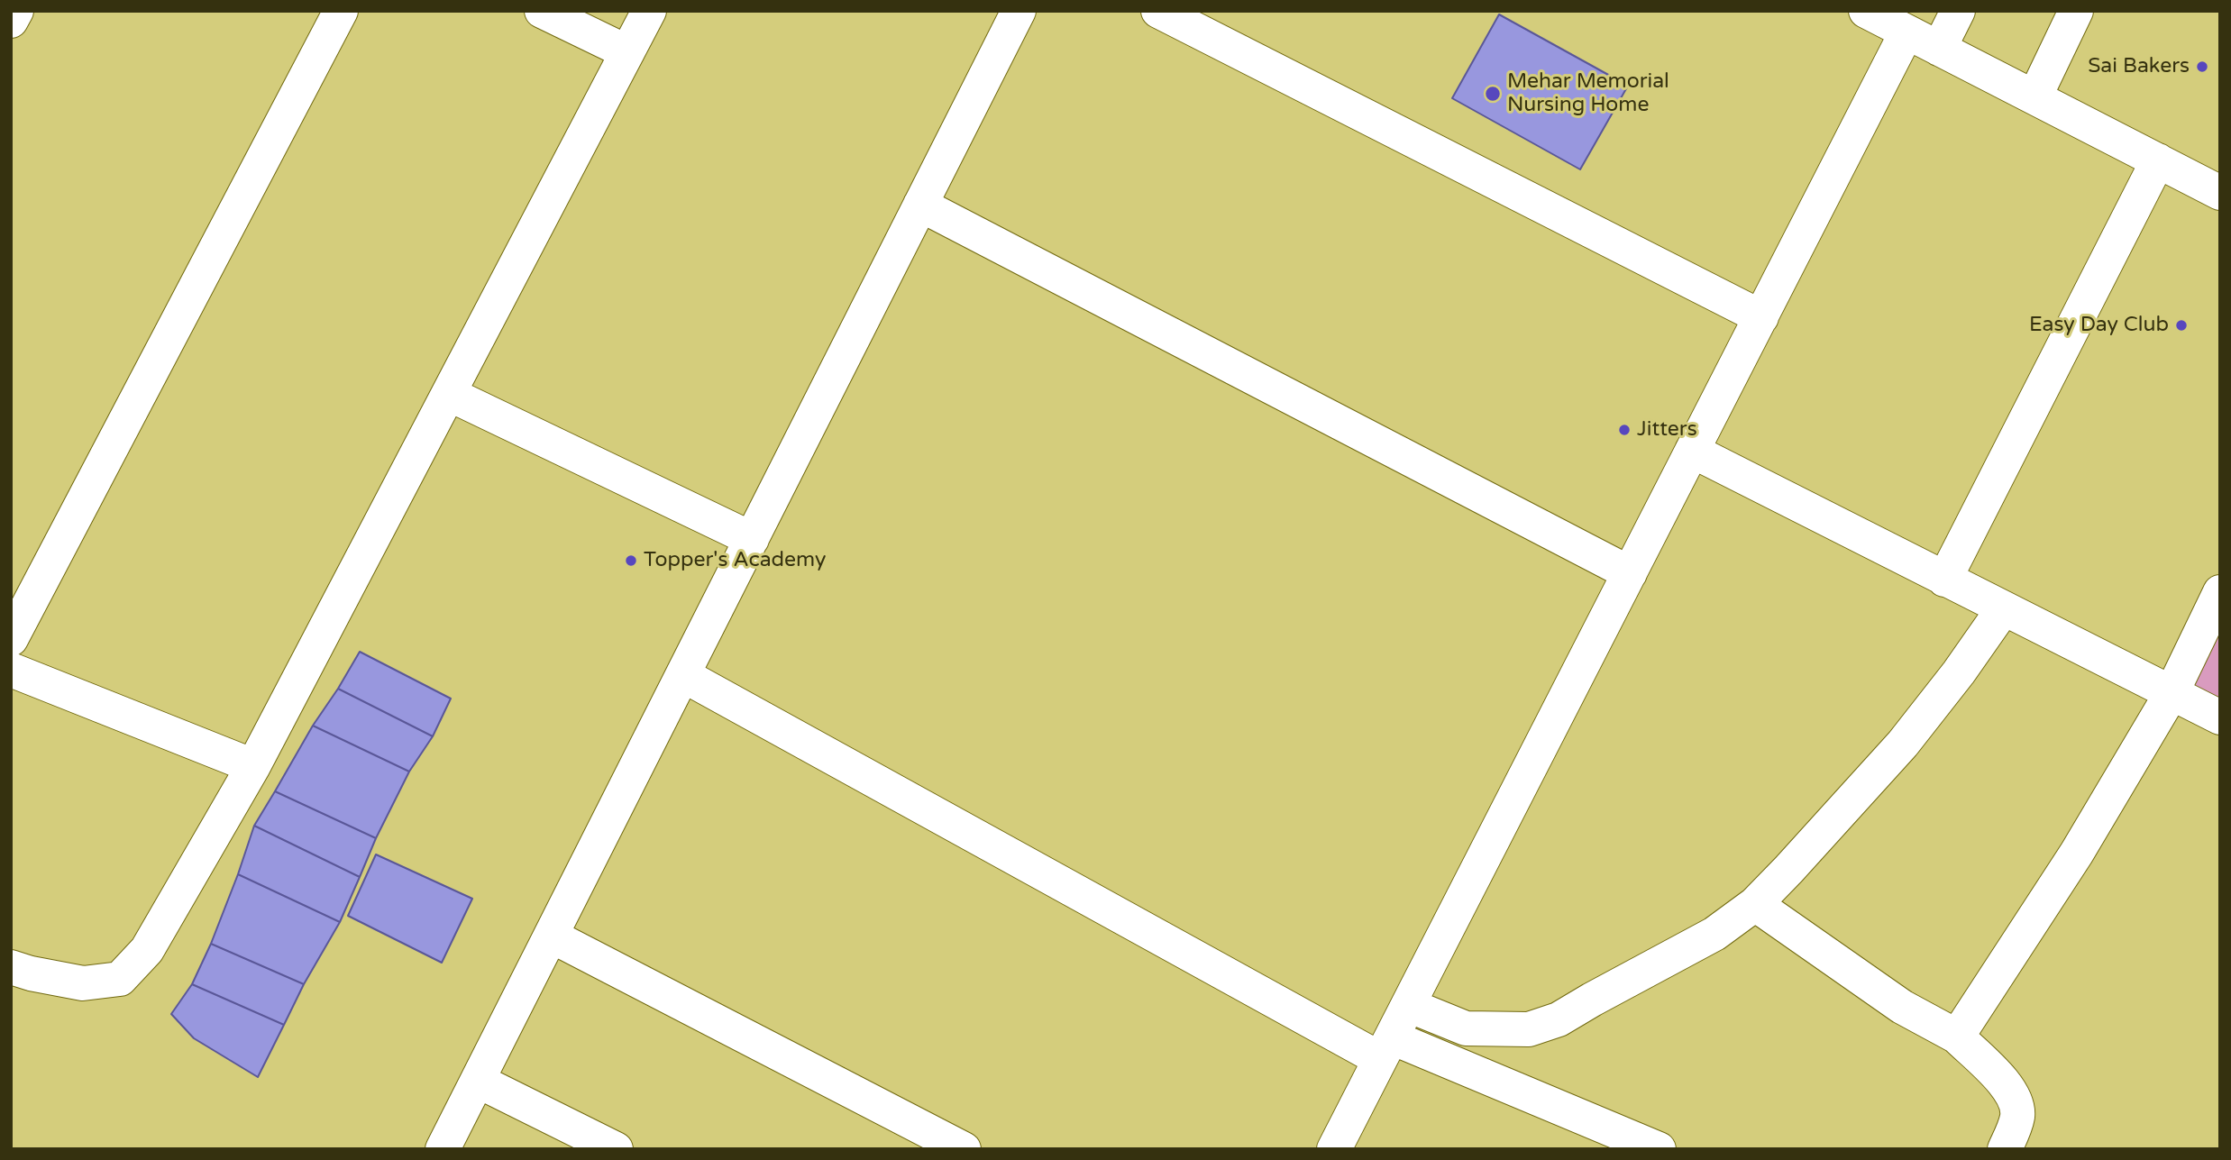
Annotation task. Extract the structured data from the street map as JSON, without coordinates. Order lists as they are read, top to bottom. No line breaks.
{"places":["Sai Bakers","Mehar Memorial Nursing Home","Easy Day Club","Jitters","Topper's Academy"]}
